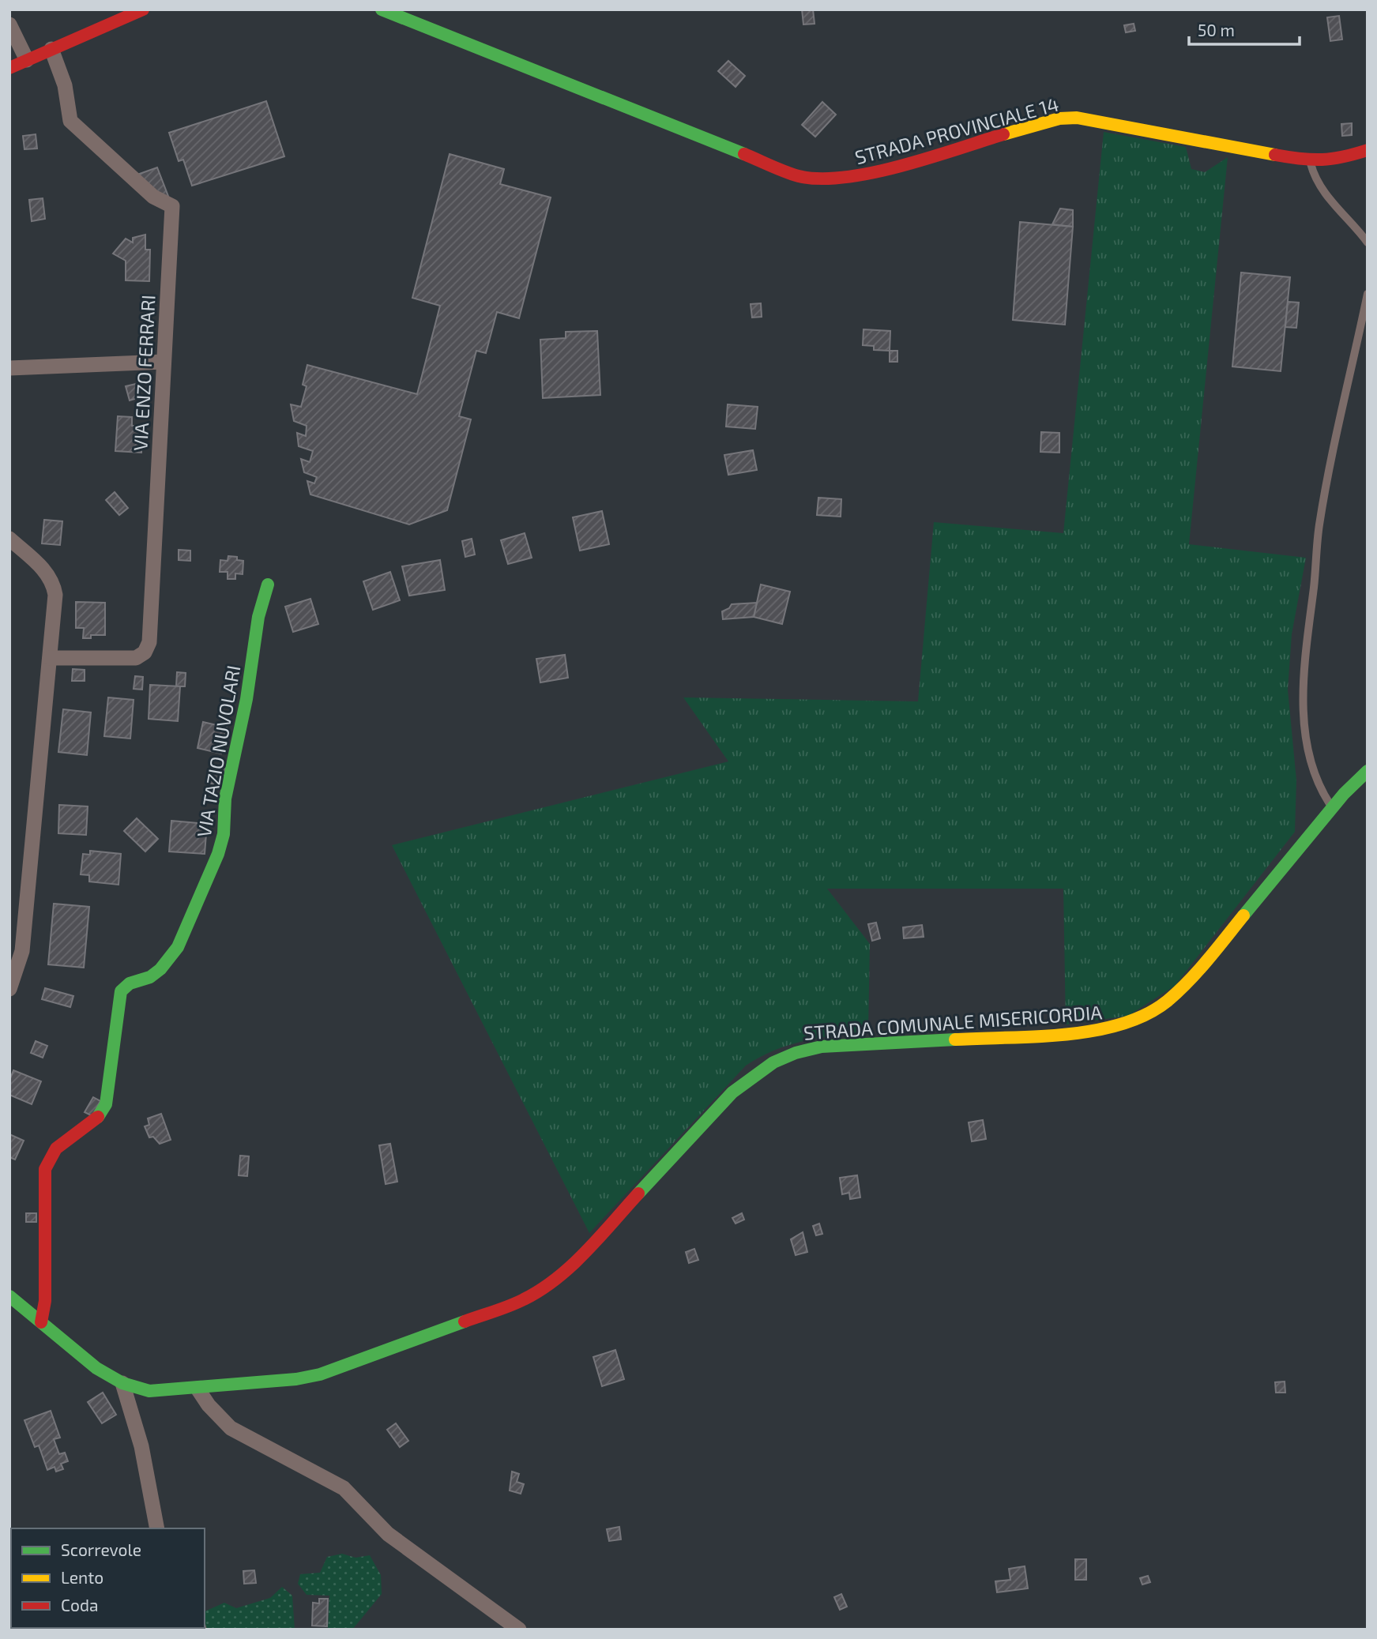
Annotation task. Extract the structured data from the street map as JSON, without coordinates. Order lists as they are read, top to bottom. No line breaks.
{"streets":{"street":["STRADA PROVINCIALE 14","VIA ENZO FERRARI","VIA TAZIO NUVOLARI","STRADA COMUNALE MISERICORDIA"]},"crossings":[["VIA TAZIO NUVOLARI","STRADA COMUNALE MISERICORDIA"]],"legend":["Scorrevole","Lento","Coda"],"scale_bar":"50 m"}
